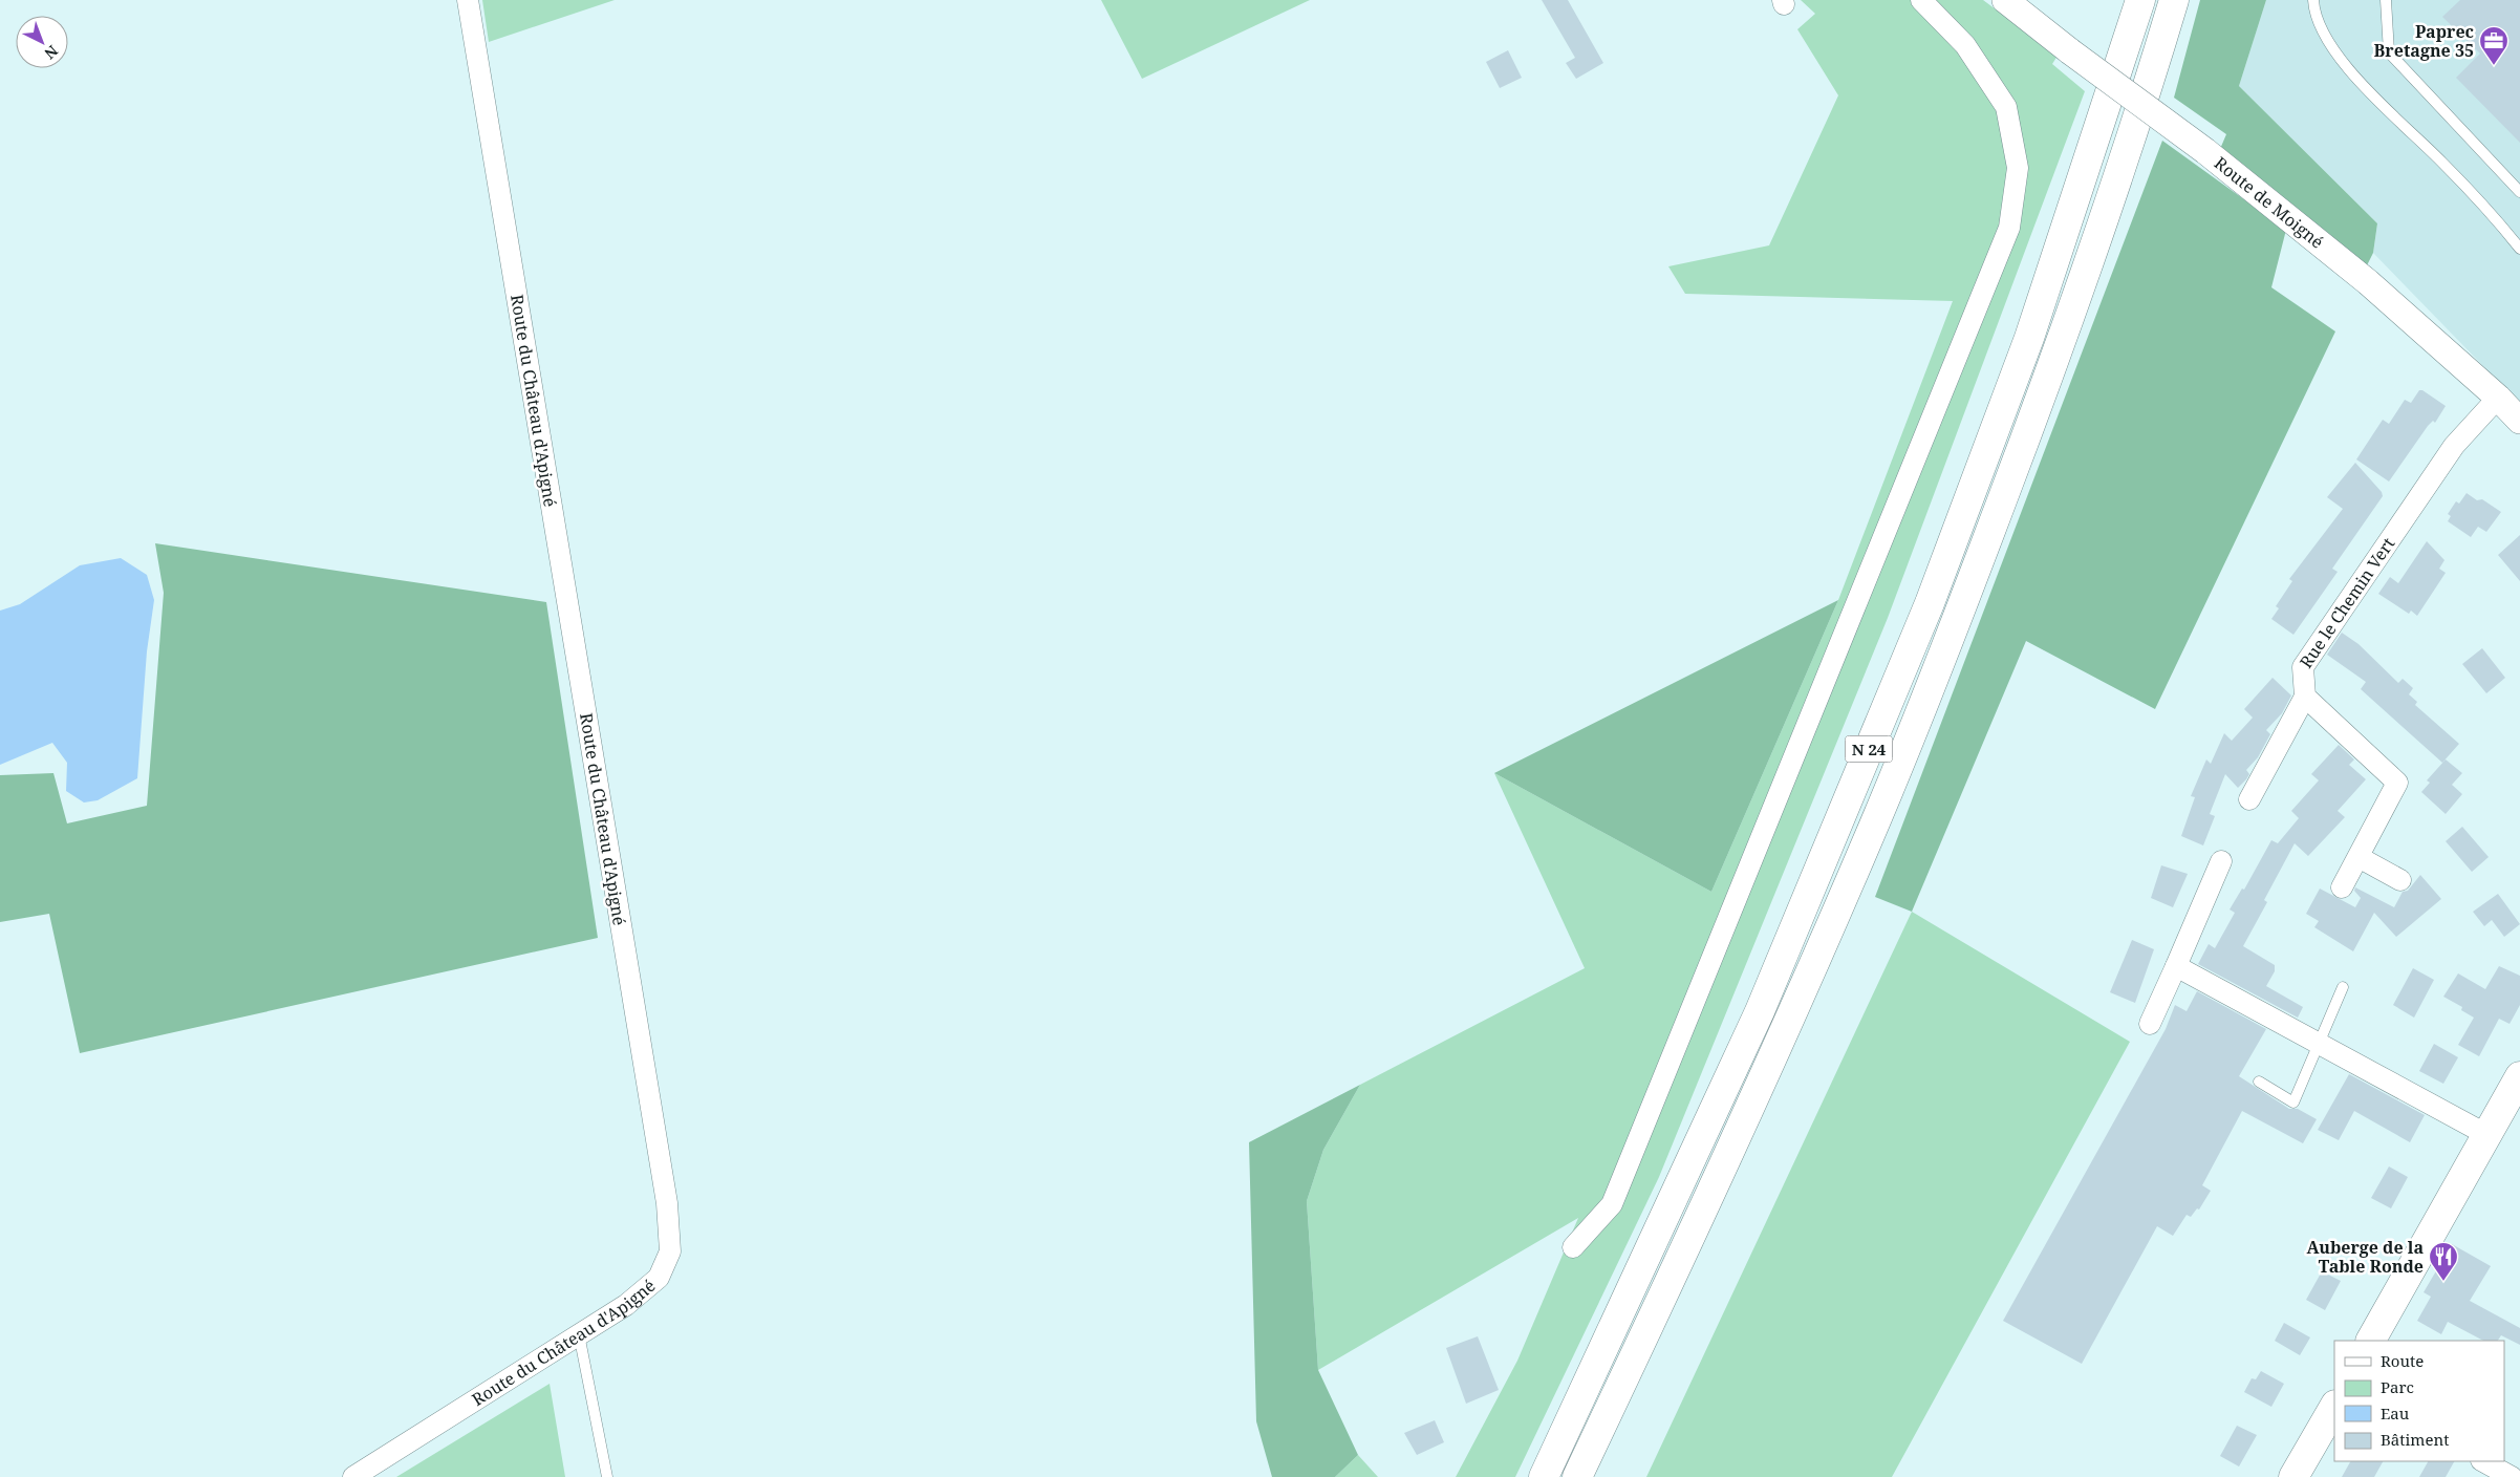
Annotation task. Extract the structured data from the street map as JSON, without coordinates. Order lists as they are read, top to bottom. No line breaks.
{"streets":{"main road":["N 24"],"street":["Route de Moigné","Route du Château d'Apigné","Rue le Chemin Vert"]},"crossings":[["Route de Moigné","Rue le Chemin Vert"]],"places":{"office":["Paprec Bretagne 35"],"restaurant":["Auberge de la Table Ronde"]},"legend":["Route","Parc","Eau","Bâtiment"],"north":"bottom right"}
